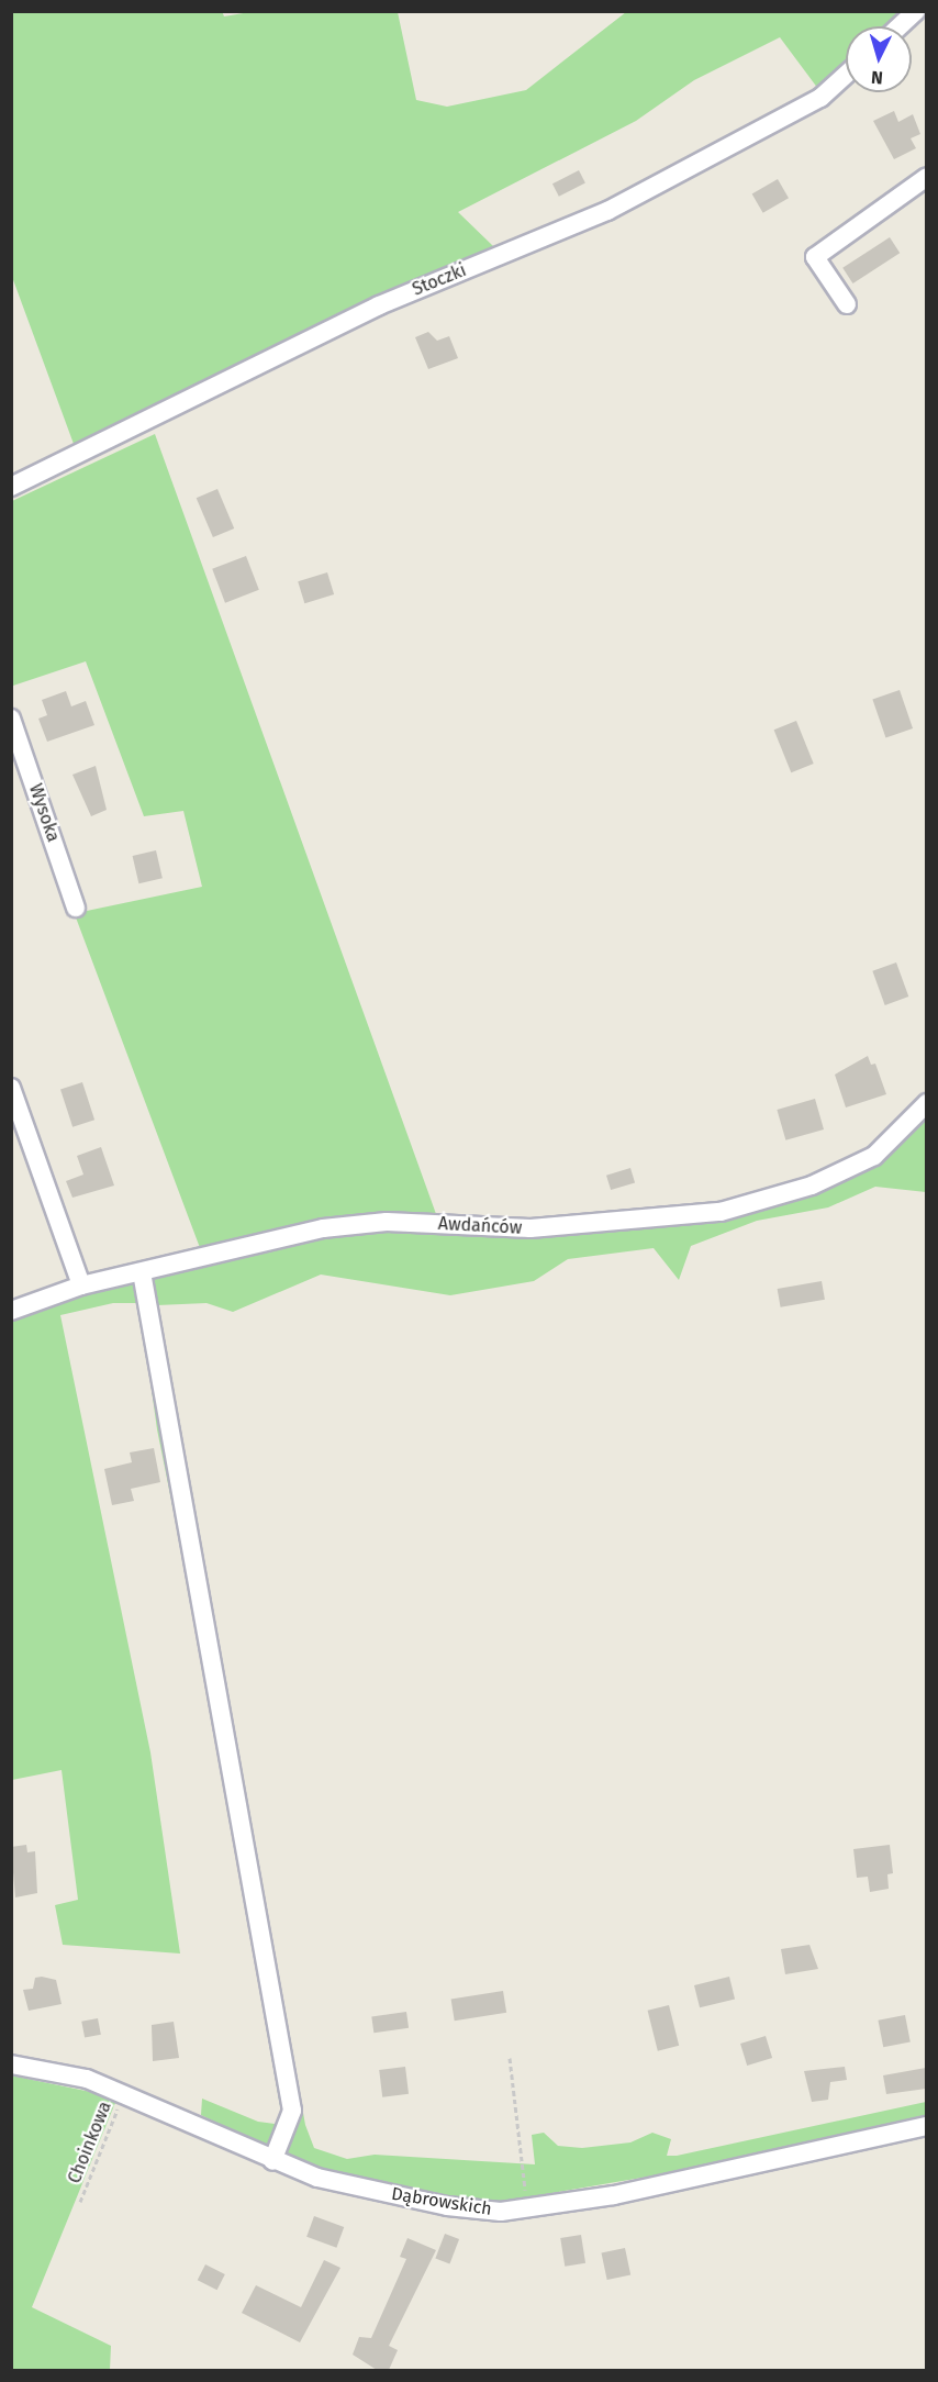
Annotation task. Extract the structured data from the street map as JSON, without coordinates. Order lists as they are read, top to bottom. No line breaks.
{"streets":{"street":["Stoczki","Wysoka","Awdańców","Dąbrowskich"],"path":["Choinkowa"]},"crossings":[["Choinkowa","Dąbrowskich"]],"north":"bottom"}
